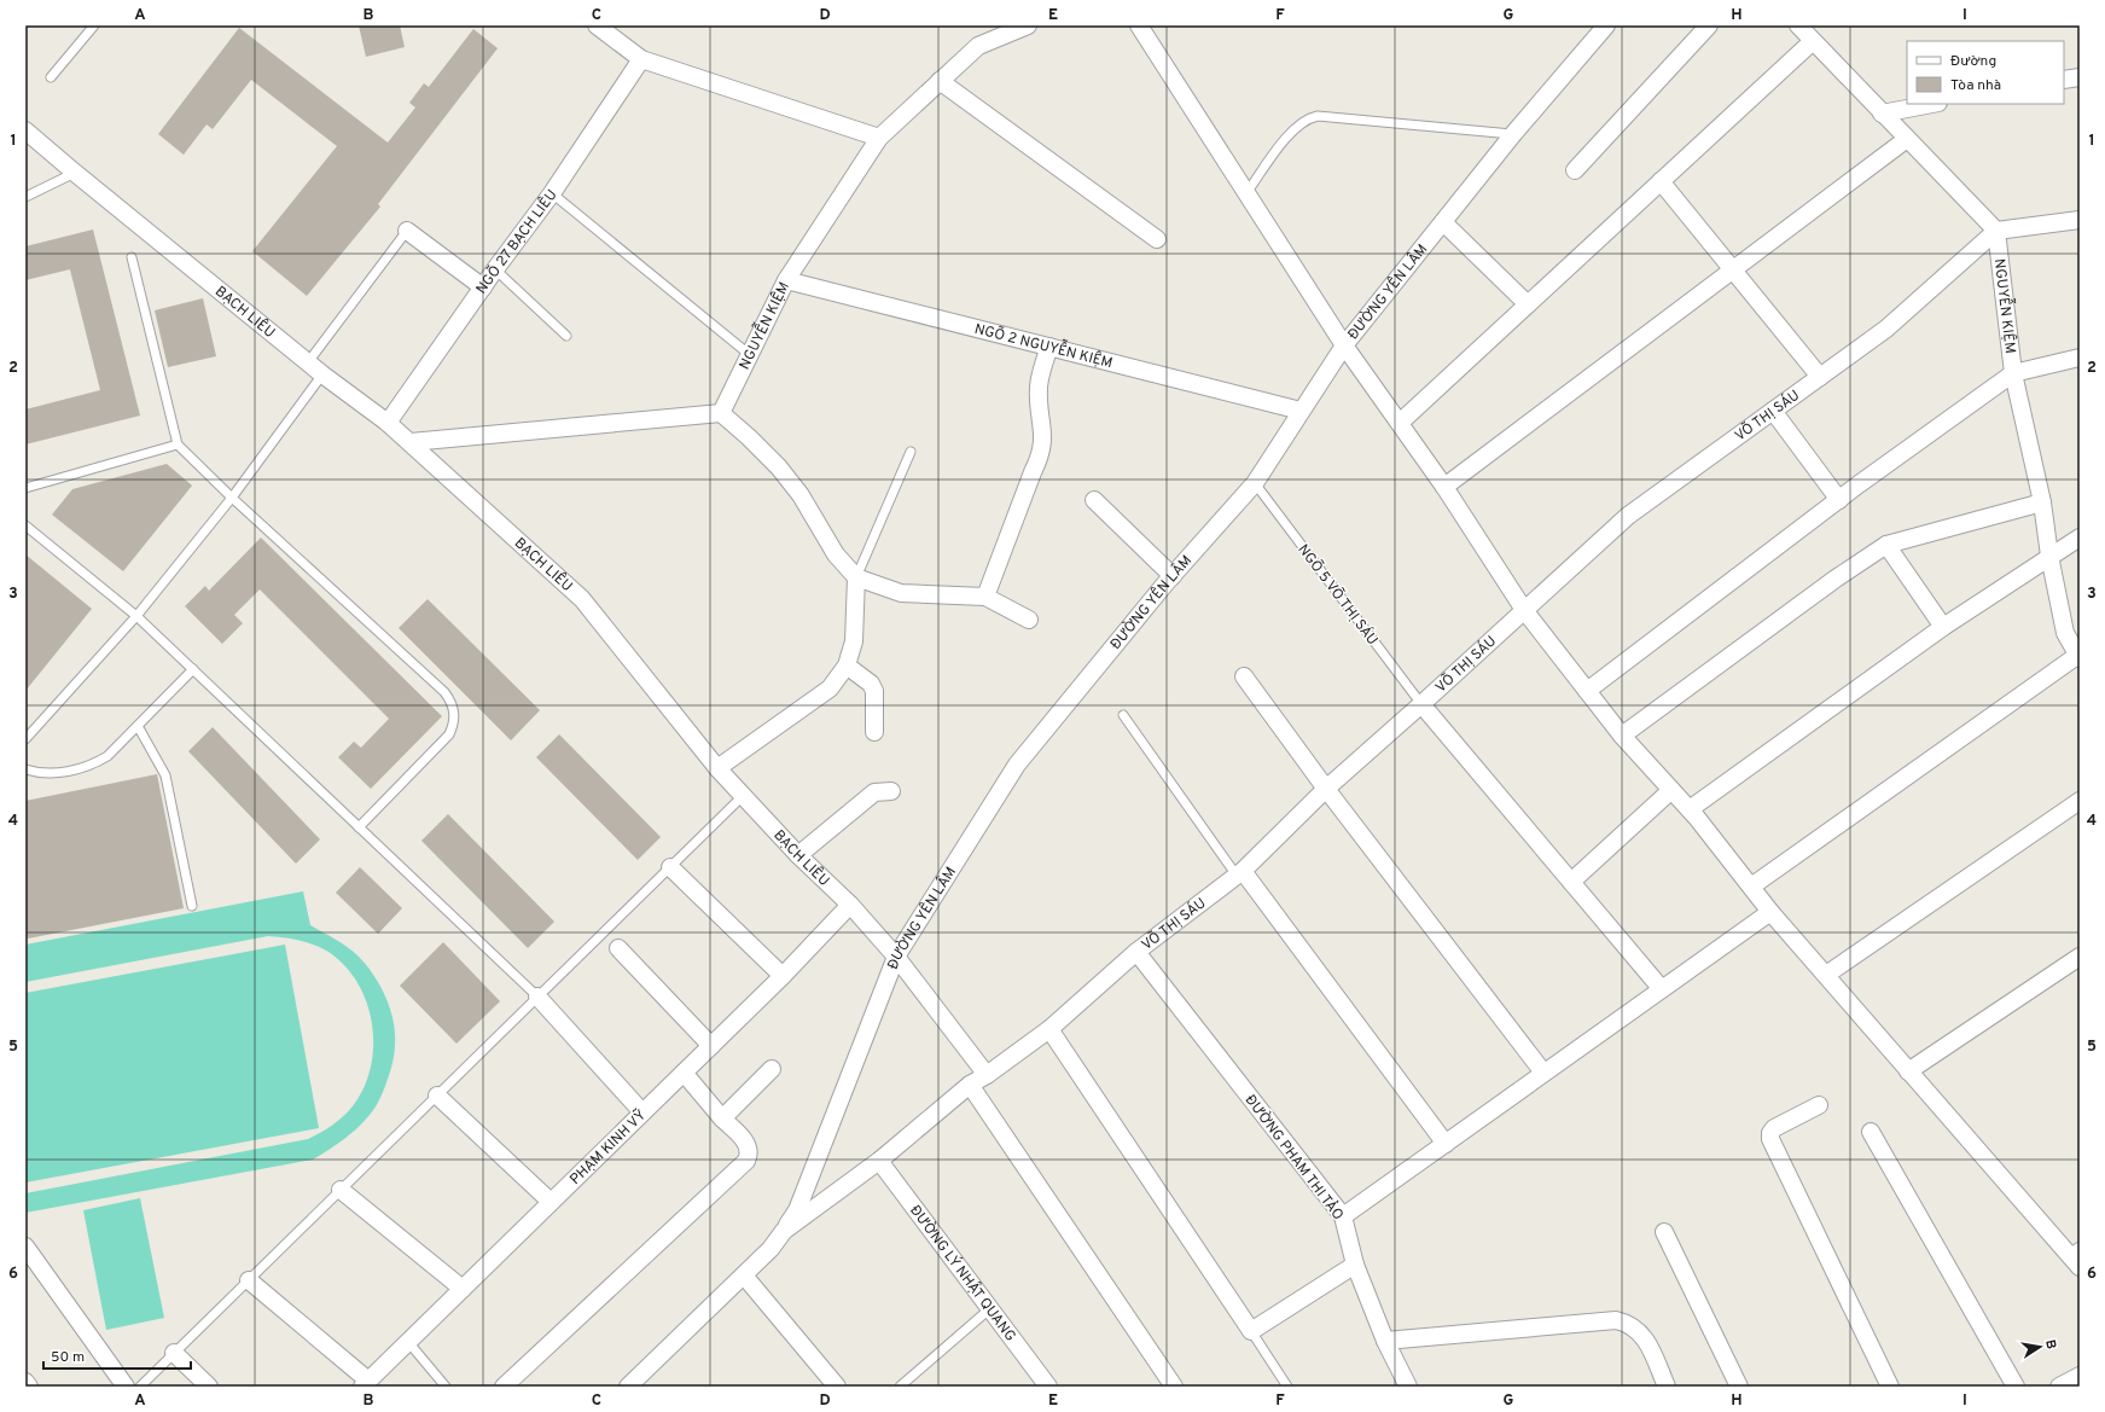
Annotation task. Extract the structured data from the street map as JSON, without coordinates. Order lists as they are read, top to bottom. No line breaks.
{"streets":{"street":["NGÕ 27 BẠCH LIÊU","ĐƯỜNG YÊN LÂM","NGUYỄN KIỆM","BẠCH LIÊU","NGÕ 2 NGUYỄN KIỆM","VÕ THỊ SÁU","PHẠM KINH VỸ","ĐƯỜNG PHAM THI TẢO","ĐƯỜNG LÝ NHẬT QUANG"],"lane":["NGÕ 5 VÕ THỊ SÁU"]},"crossings":[["NGÕ 27 BẠCH LIÊU","BẠCH LIÊU"],["ĐƯỜNG YÊN LÂM","BẠCH LIÊU"],["ĐƯỜNG YÊN LÂM","NGÕ 2 NGUYỄN KIỆM"],["ĐƯỜNG YÊN LÂM","VÕ THỊ SÁU"],["ĐƯỜNG YÊN LÂM","NGÕ 5 VÕ THỊ SÁU"],["NGUYỄN KIỆM","NGÕ 2 NGUYỄN KIỆM"],["NGUYỄN KIỆM","VÕ THỊ SÁU"],["BẠCH LIÊU","VÕ THỊ SÁU"],["BẠCH LIÊU","PHẠM KINH VỸ"],["VÕ THỊ SÁU","NGÕ 5 VÕ THỊ SÁU"],["VÕ THỊ SÁU","ĐƯỜNG PHAM THI TẢO"],["VÕ THỊ SÁU","ĐƯỜNG LÝ NHẬT QUANG"]],"legend":["Đường","Tòa nhà"],"scale_bar":"50 m","north":"right","grid":{"columns":["A","B","C","D","E","F","G","H","I"],"rows":["1","2","3","4","5","6"]}}
